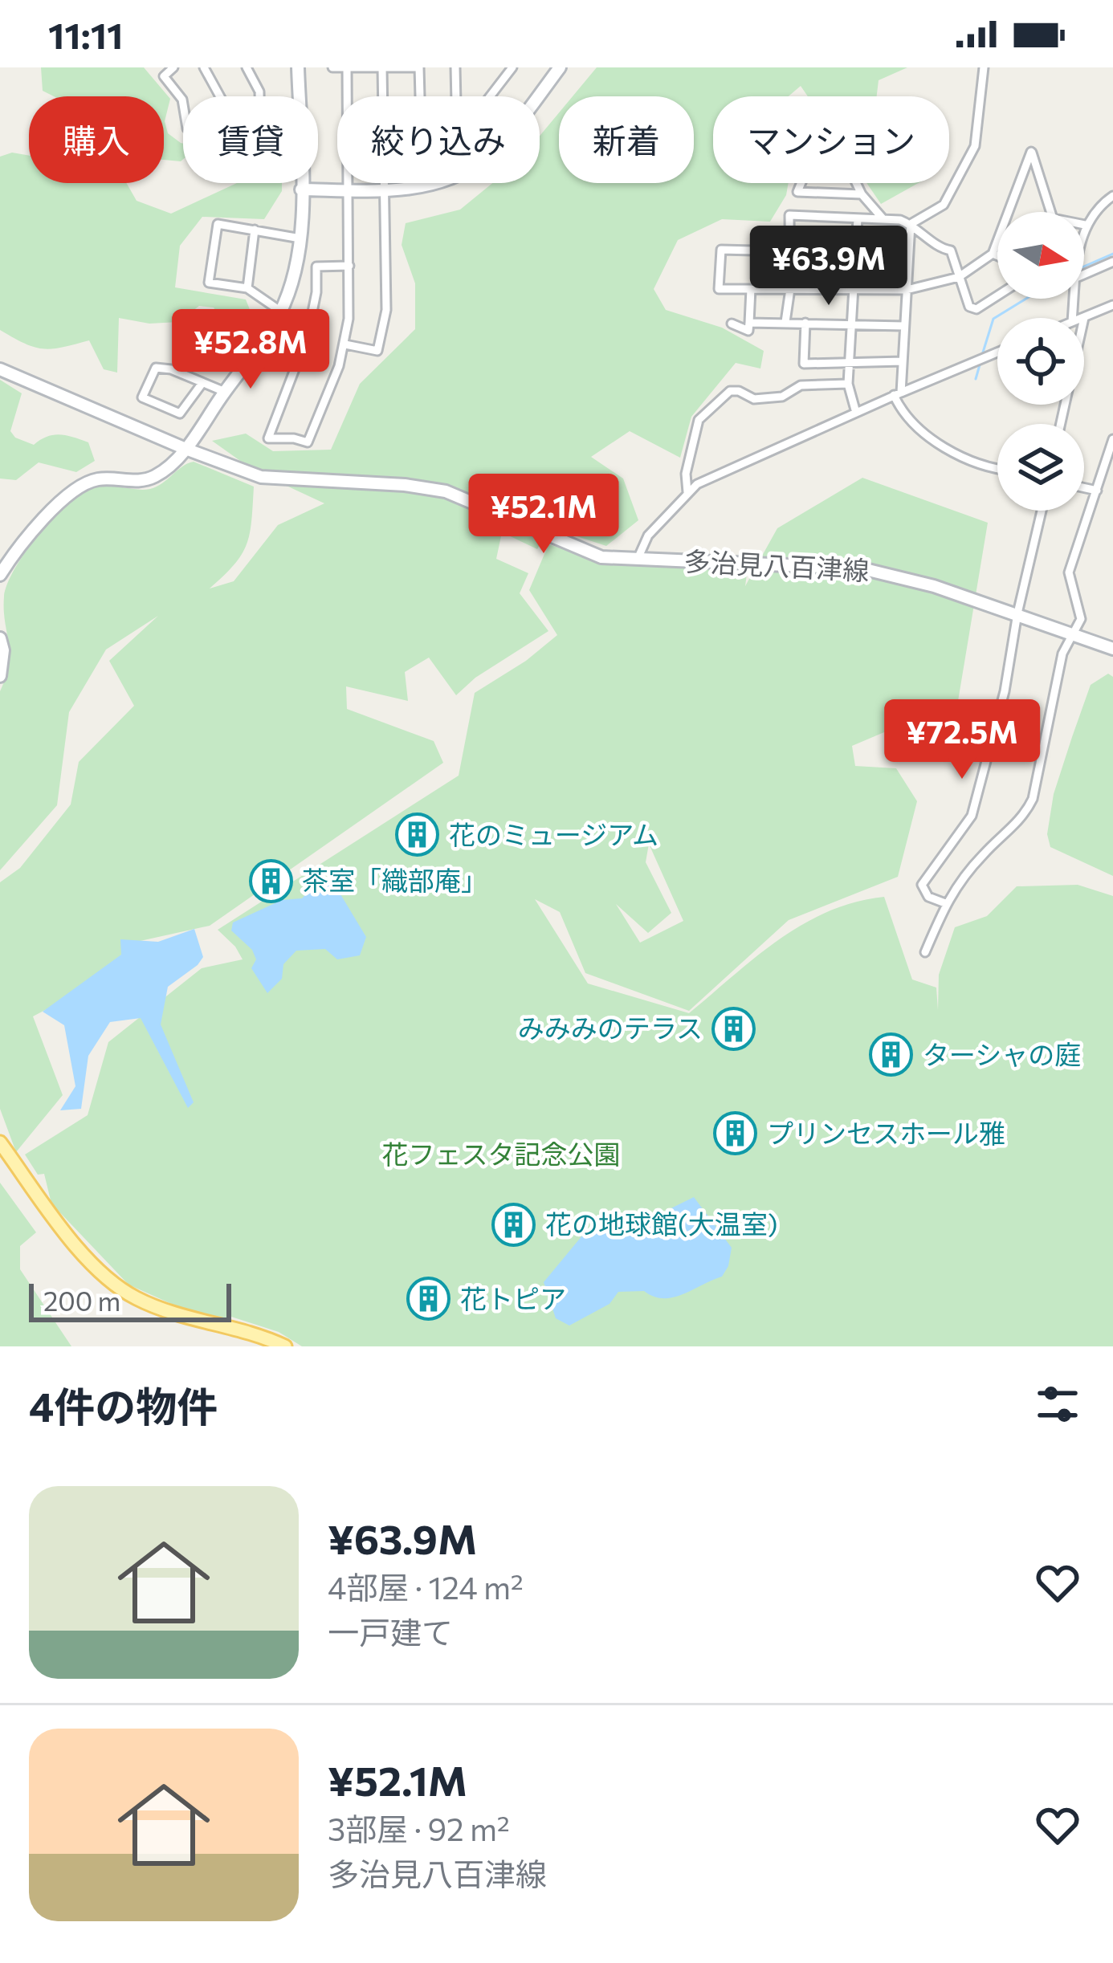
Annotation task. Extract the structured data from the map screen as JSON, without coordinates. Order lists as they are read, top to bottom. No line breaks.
{"streets":{"main road":["多治見八百津線"]},"parks":["花フェスタ記念公園"],"places":{"building":["花のミュージアム","茶室「織部庵」","みみみのテラス","ターシャの庭","プリンセスホール雅","花の地球館(大温室)","花トピア"]},"scale_bar":"200 m","north":"right","page":{"status":"11:11","chip":["購入","賃貸","絞り込み","新着","マンション"],"price":["¥63.9M","¥52.8M","¥52.1M","¥72.5M"],"scale":"200 m","heading":"4件の物件","list":[{"name":"¥63.9M","note":"4部屋 · 124 m² · 一戸建て"},{"name":"¥52.1M","note":"3部屋 · 92 m² · 多治見八百津線"}]}}
